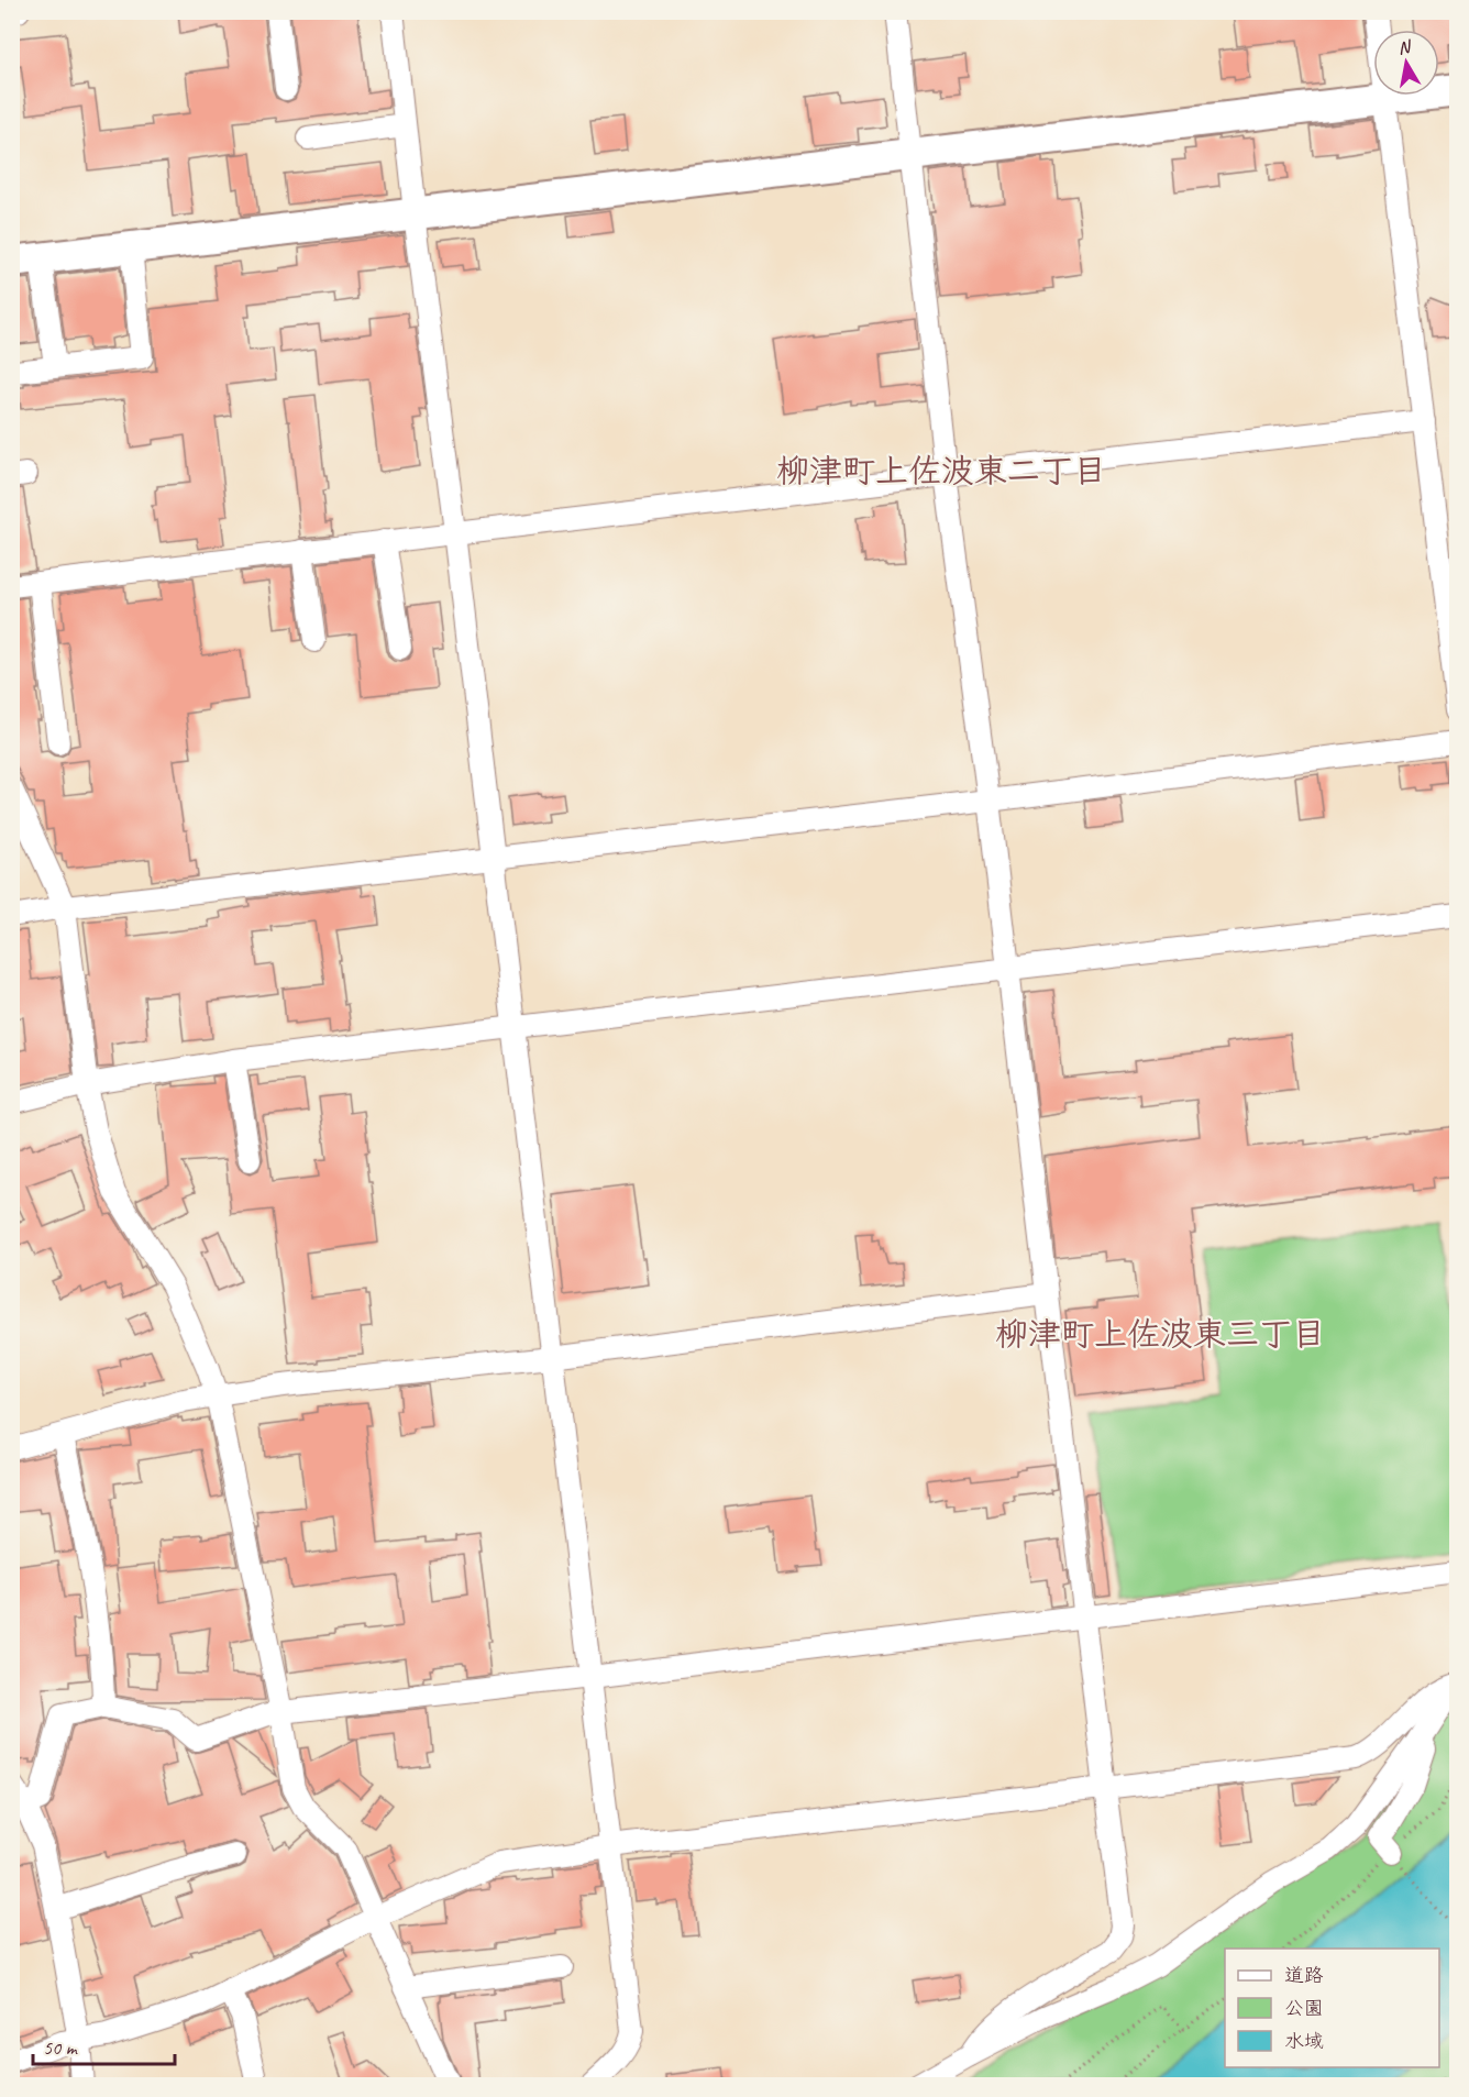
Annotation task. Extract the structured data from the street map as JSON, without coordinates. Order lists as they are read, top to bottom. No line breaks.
{"districts":["柳津町上佐波東二丁目","柳津町上佐波東三丁目"],"legend":["道路","公園","水域"],"scale_bar":"50 m","north":"top"}
